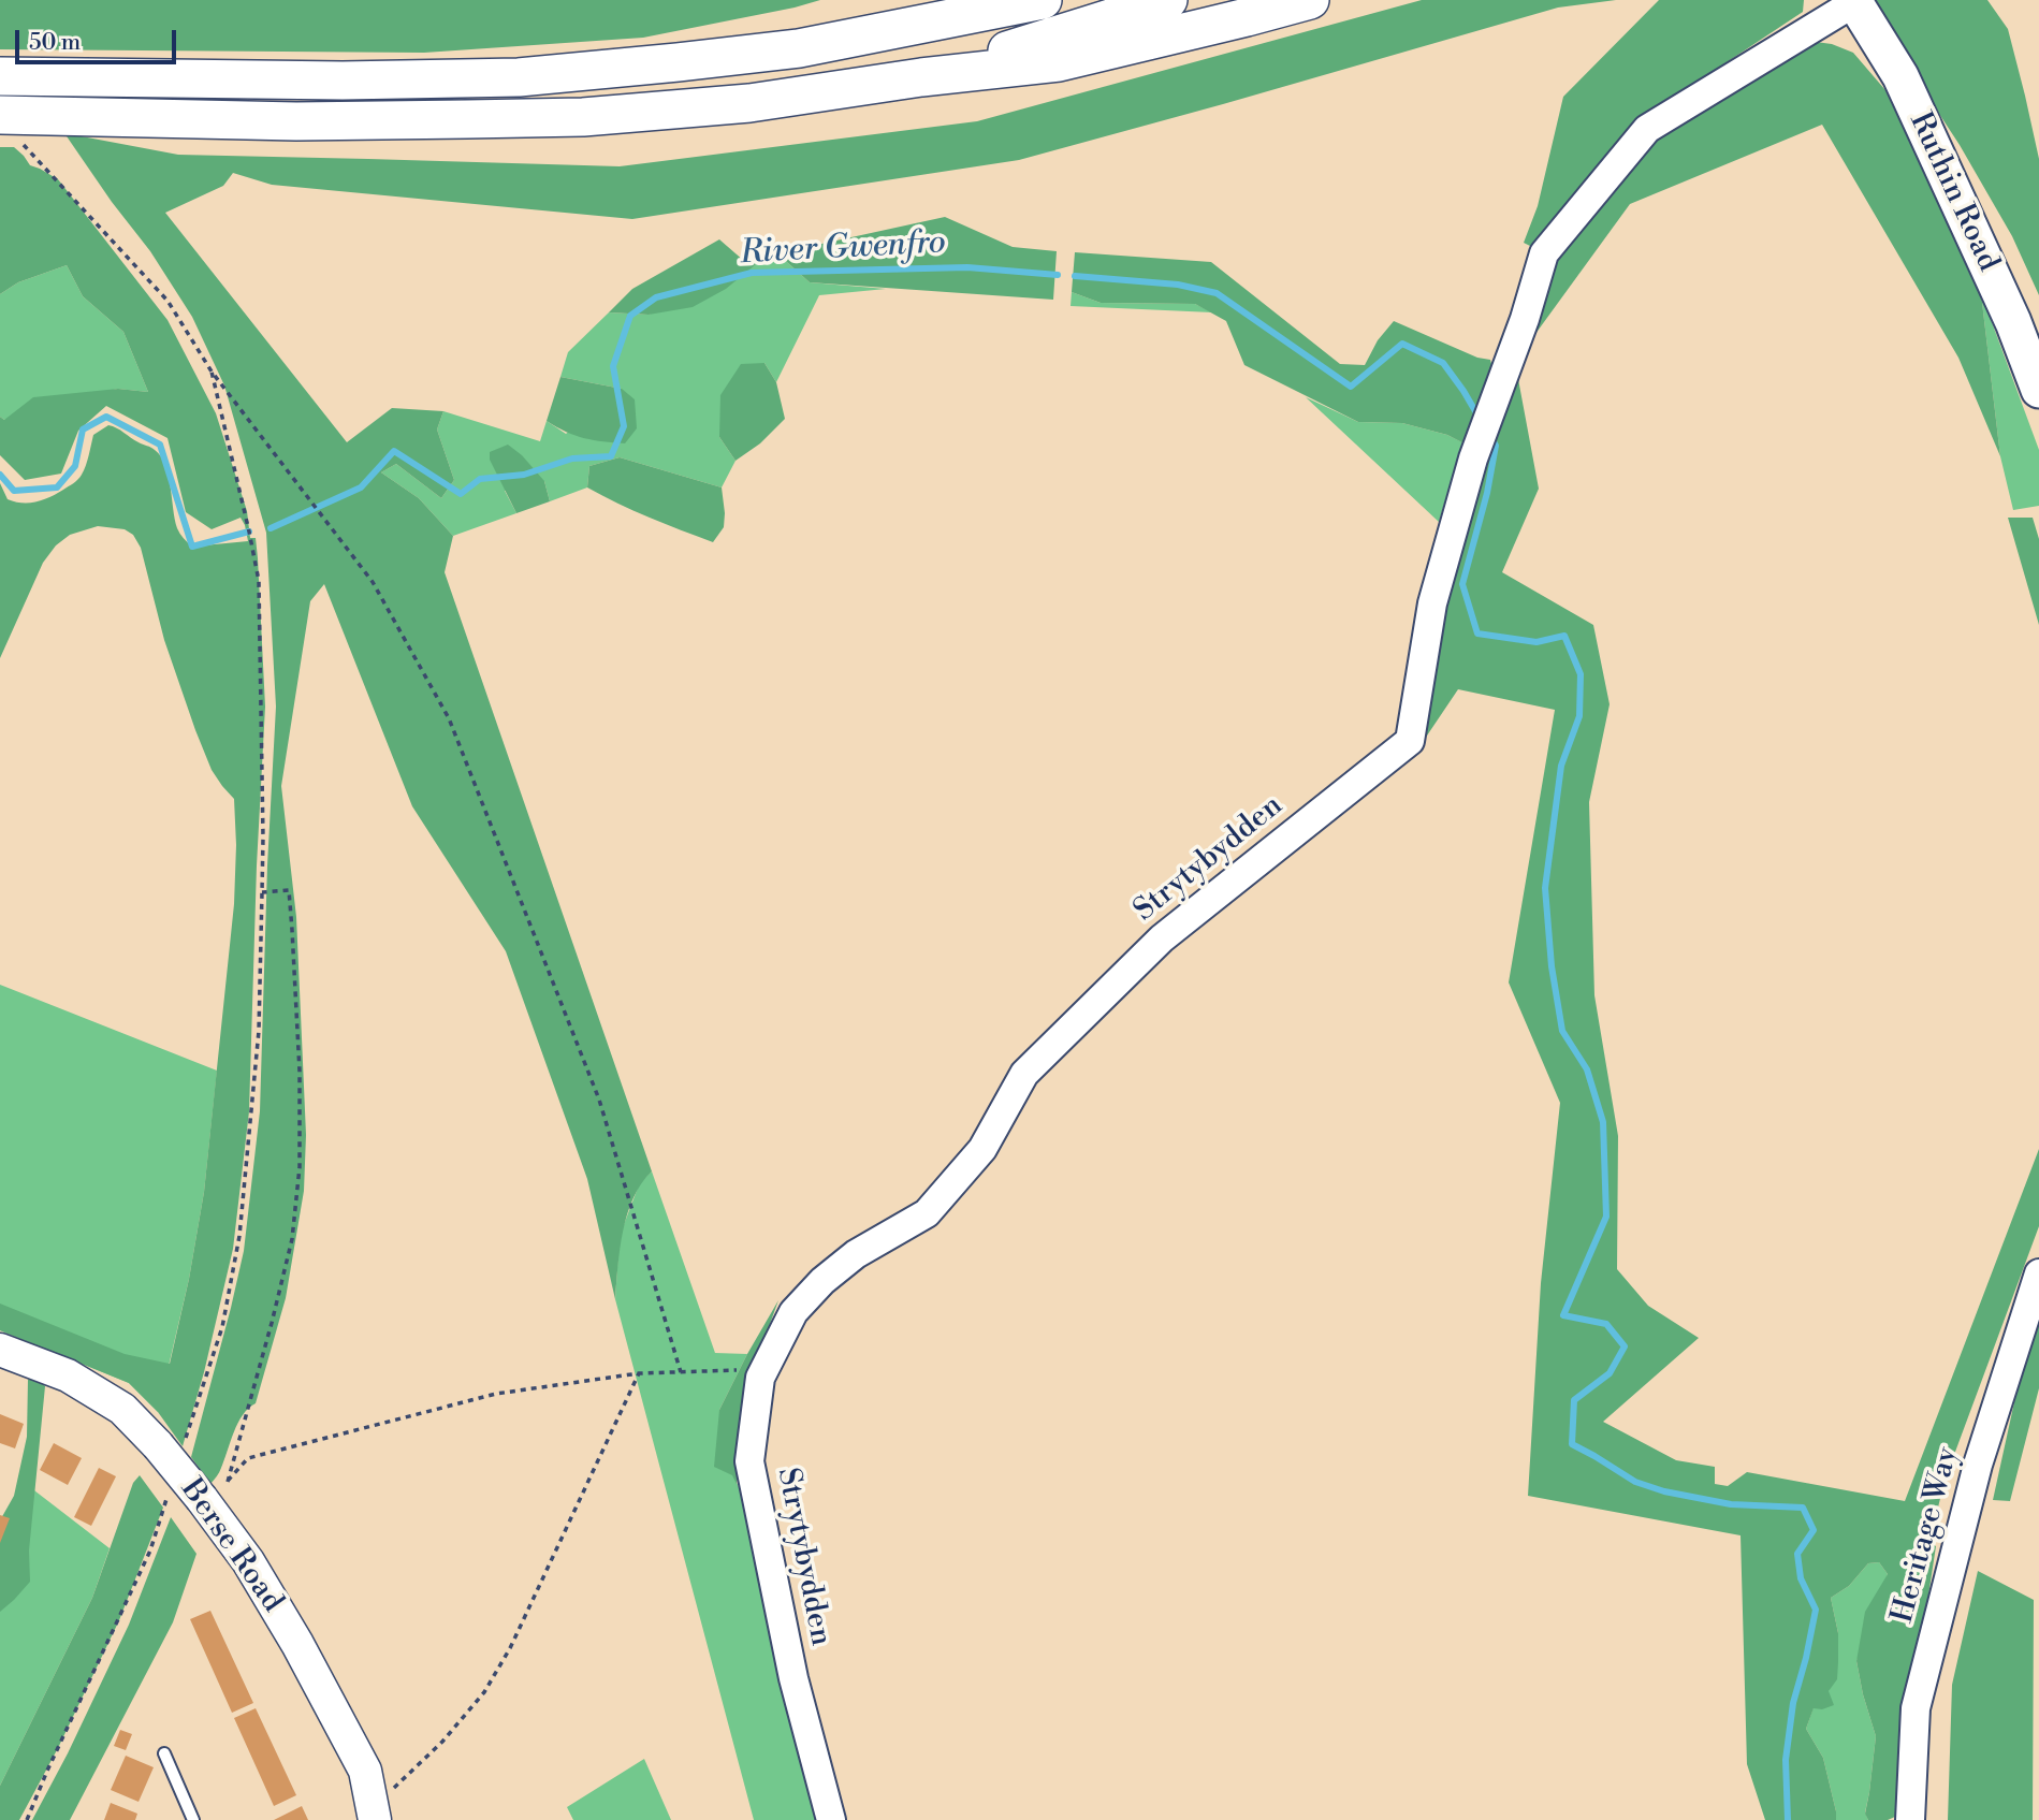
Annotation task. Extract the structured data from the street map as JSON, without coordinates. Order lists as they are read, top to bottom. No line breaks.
{"streets":{"main road":["Ruthin Road","Berse Road"],"street":["Strytybydden","Heritage Way"]},"crossings":[["Ruthin Road","Strytybydden"]],"water":["River Gwenfro"],"scale_bar":"50 m"}
